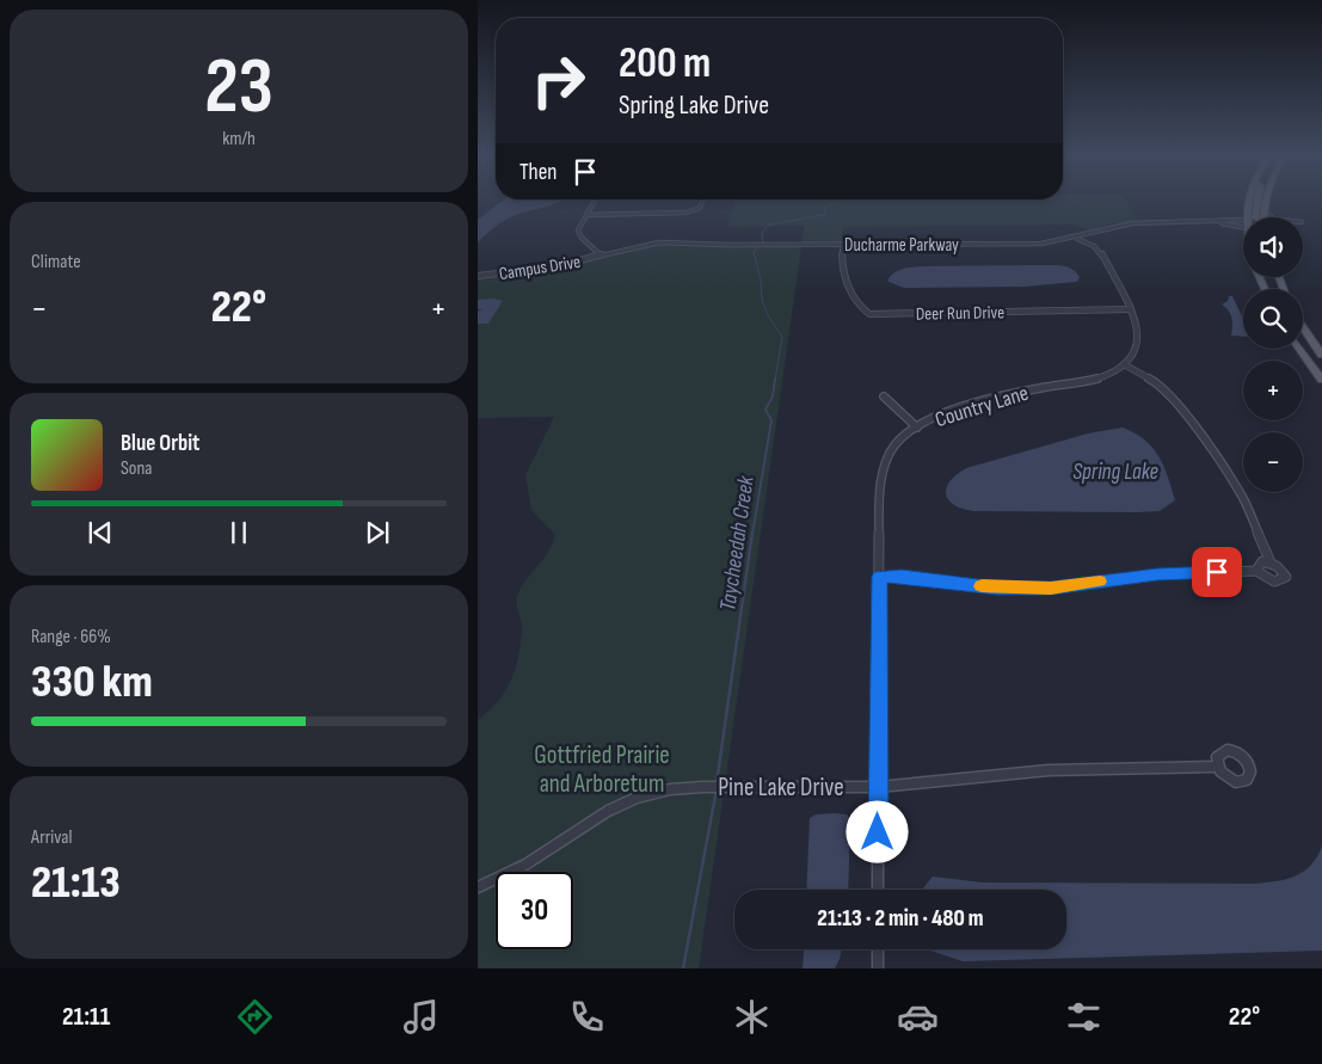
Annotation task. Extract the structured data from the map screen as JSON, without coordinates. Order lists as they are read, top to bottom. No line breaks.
{"streets":{"street":["Ducharme Parkway","Campus Drive","Deer Run Drive","Country Lane","Pine Lake Drive"]},"crossings":[["Ducharme Parkway","Campus Drive"],["Ducharme Parkway","Deer Run Drive"],["Country Lane","Pine Lake Drive"]],"water":["Spring Lake","Taycheedah Creek"],"parks":["Gottfried Prairie and Arboretum"],"page":{"tile":[["23","km/h"],"Climate",["Range · 66%","330 km"],["Arrival","21:13"]],"turn":["200 m","Spring Lake Drive"],"then":"Then","map_buttons":["+","−"],"heat":["−","22°","+"],"song":["Blue Orbit","Sona"],"limit":"30","trip":"21:13 · 2 min · 480 m","tabs":["21:11","22°"]}}
